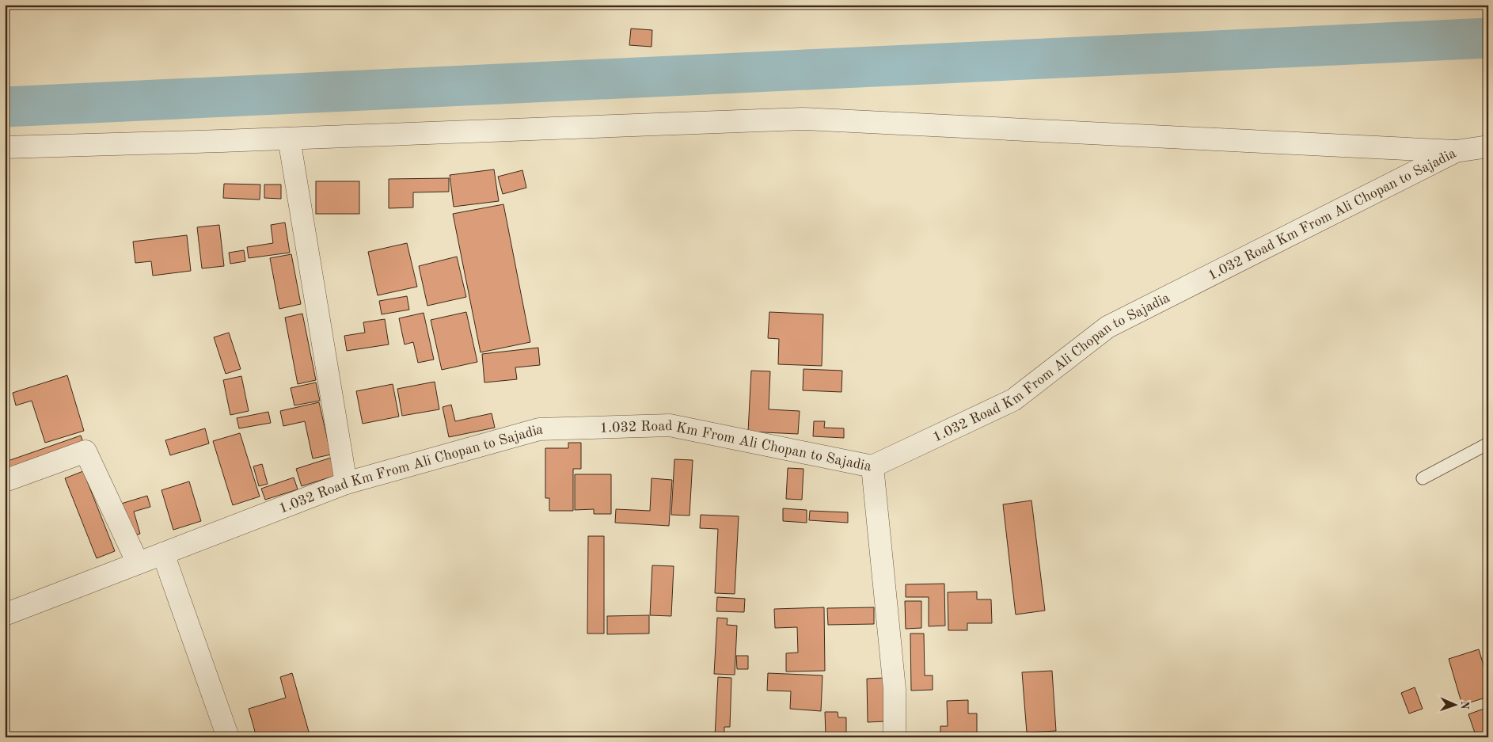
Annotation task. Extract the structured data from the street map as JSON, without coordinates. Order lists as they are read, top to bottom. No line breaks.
{"streets":{"street":["1.032 Road Km From Ali Chopan to Sajadia"]},"north":"right"}
